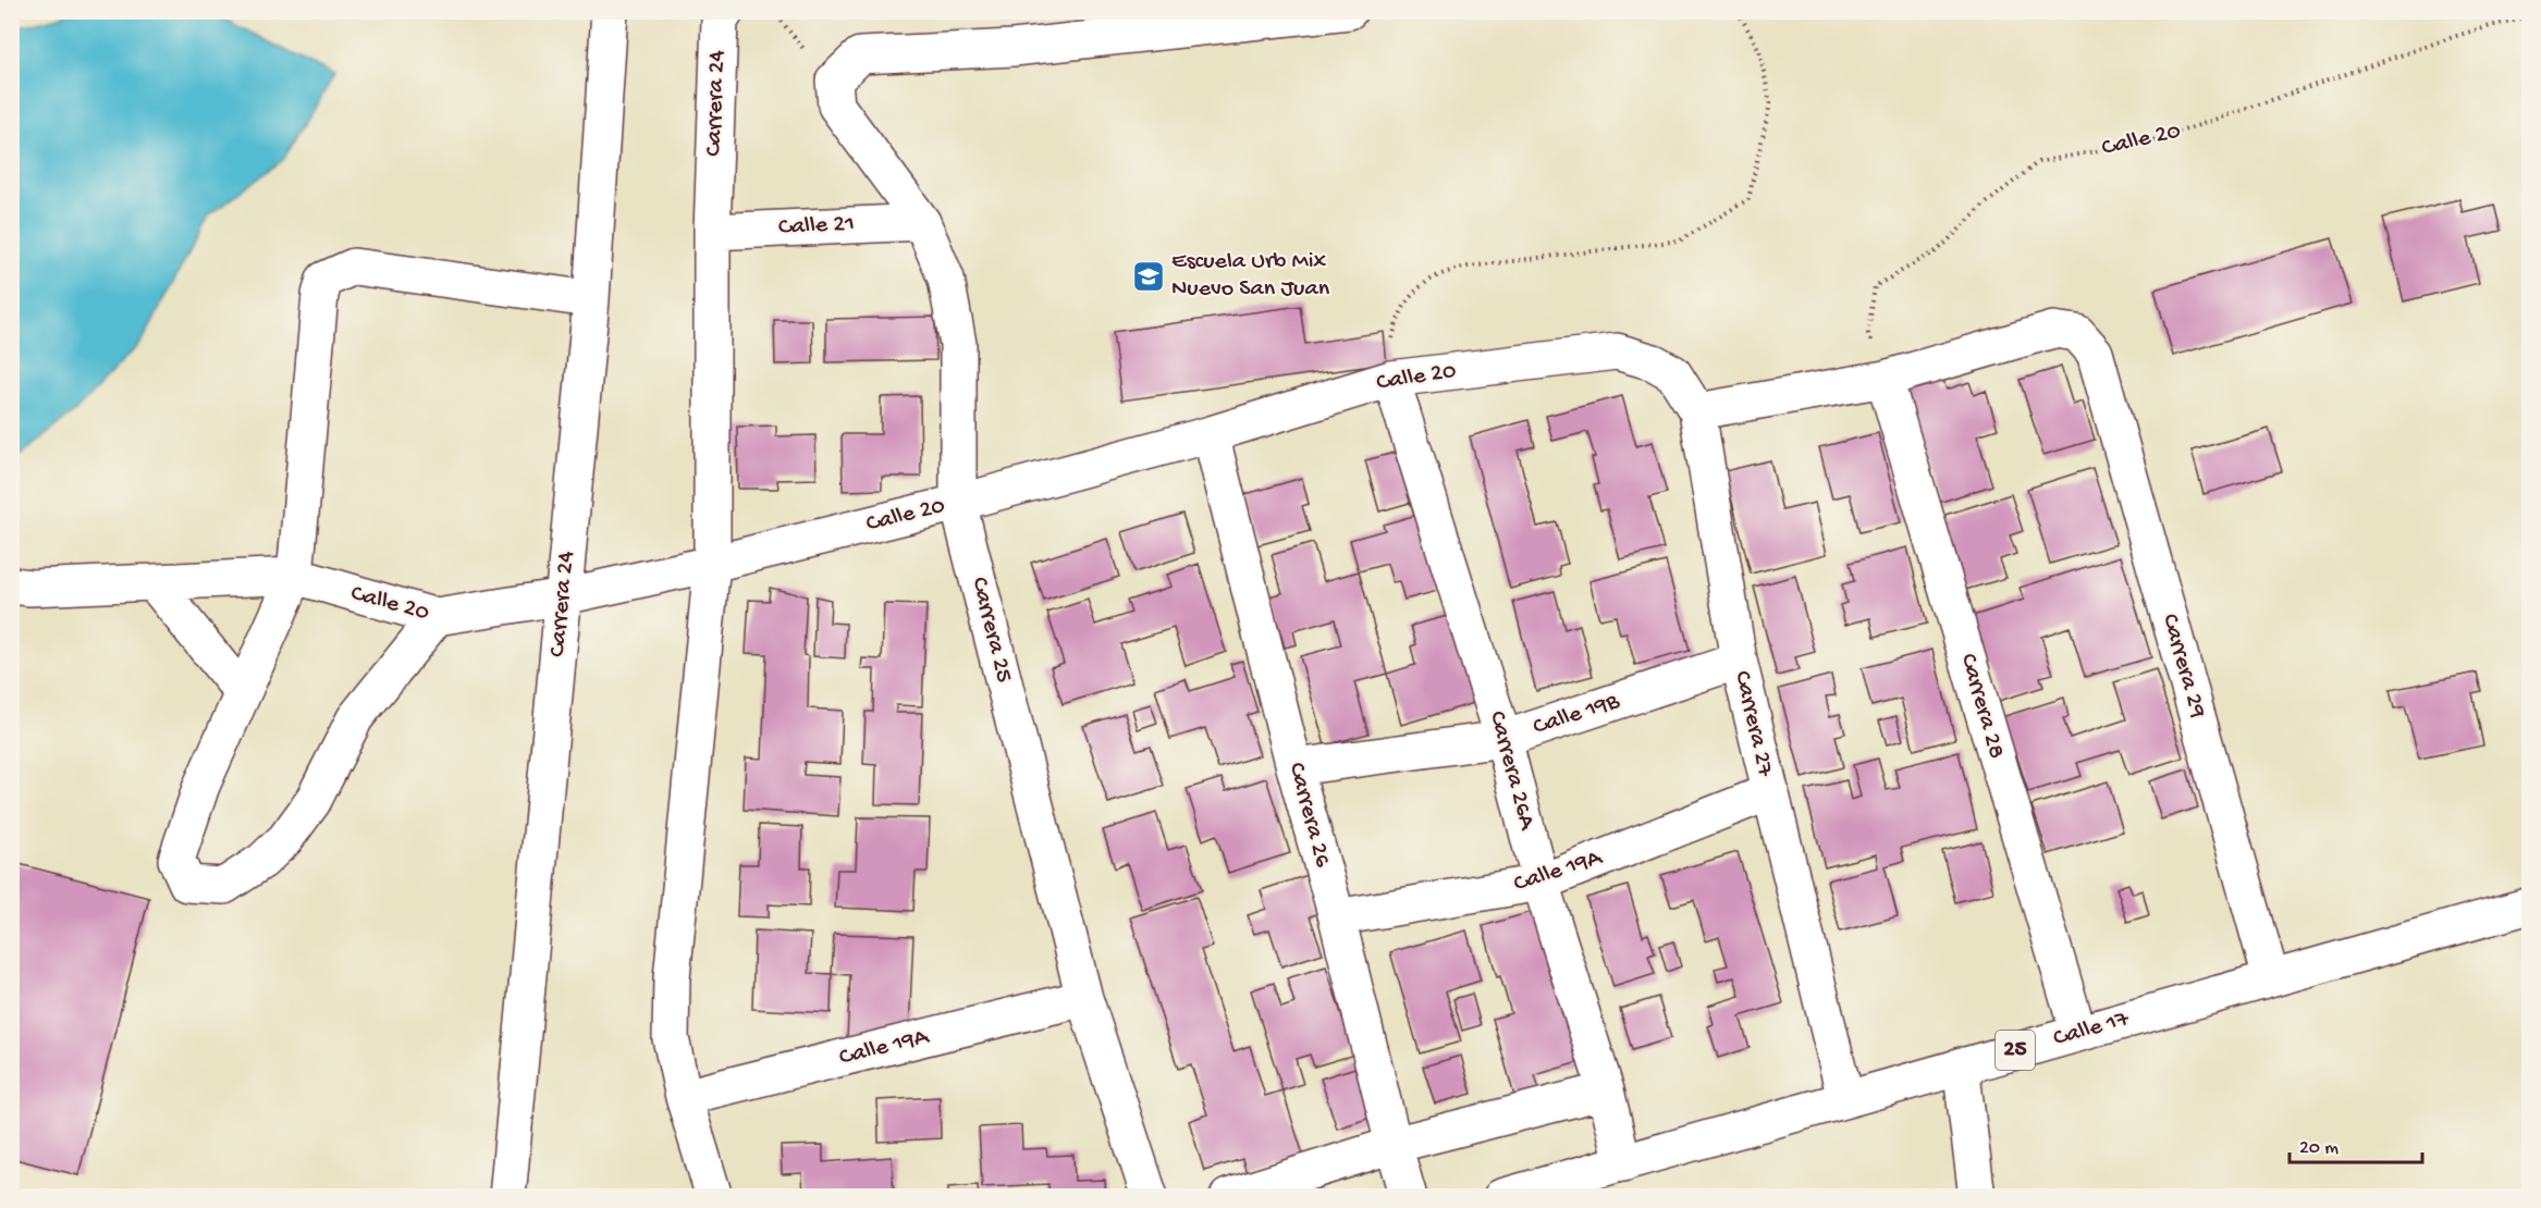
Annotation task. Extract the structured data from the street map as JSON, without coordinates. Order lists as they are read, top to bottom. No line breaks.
{"streets":{"main road":["Carrera 24","Calle 20","Calle 21","Carrera 25","Carrera 29","Carrera 28","Calle 19B","Carrera 27","Carrera 26A","Carrera 26","Calle 19A","Calle 17","25"]},"crossings":[["Carrera 24","Calle 20"],["Carrera 24","Calle 21"],["Carrera 24","Calle 19A"],["Calle 20","Carrera 25"],["Calle 20","Carrera 29"],["Calle 20","Carrera 28"],["Calle 20","Carrera 27"],["Calle 20","Carrera 26A"],["Calle 20","Carrera 26"],["Calle 21","Carrera 25"],["Carrera 25","Calle 19A"],["Carrera 29","Carrera 28"],["Carrera 29","Calle 17"],["Carrera 28","Calle 17"],["Calle 19B","Carrera 27"],["Calle 19B","Carrera 26A"],["Calle 19B","Carrera 26"],["Carrera 27","Calle 19A"],["Carrera 27","Calle 17"],["Carrera 26A","Calle 19A"],["Carrera 26A","Calle 17"],["Carrera 26","Calle 19A"]],"places":{"school or university":["Escuela Urb Mix Nuevo San Juan"]},"scale_bar":"20 m"}
